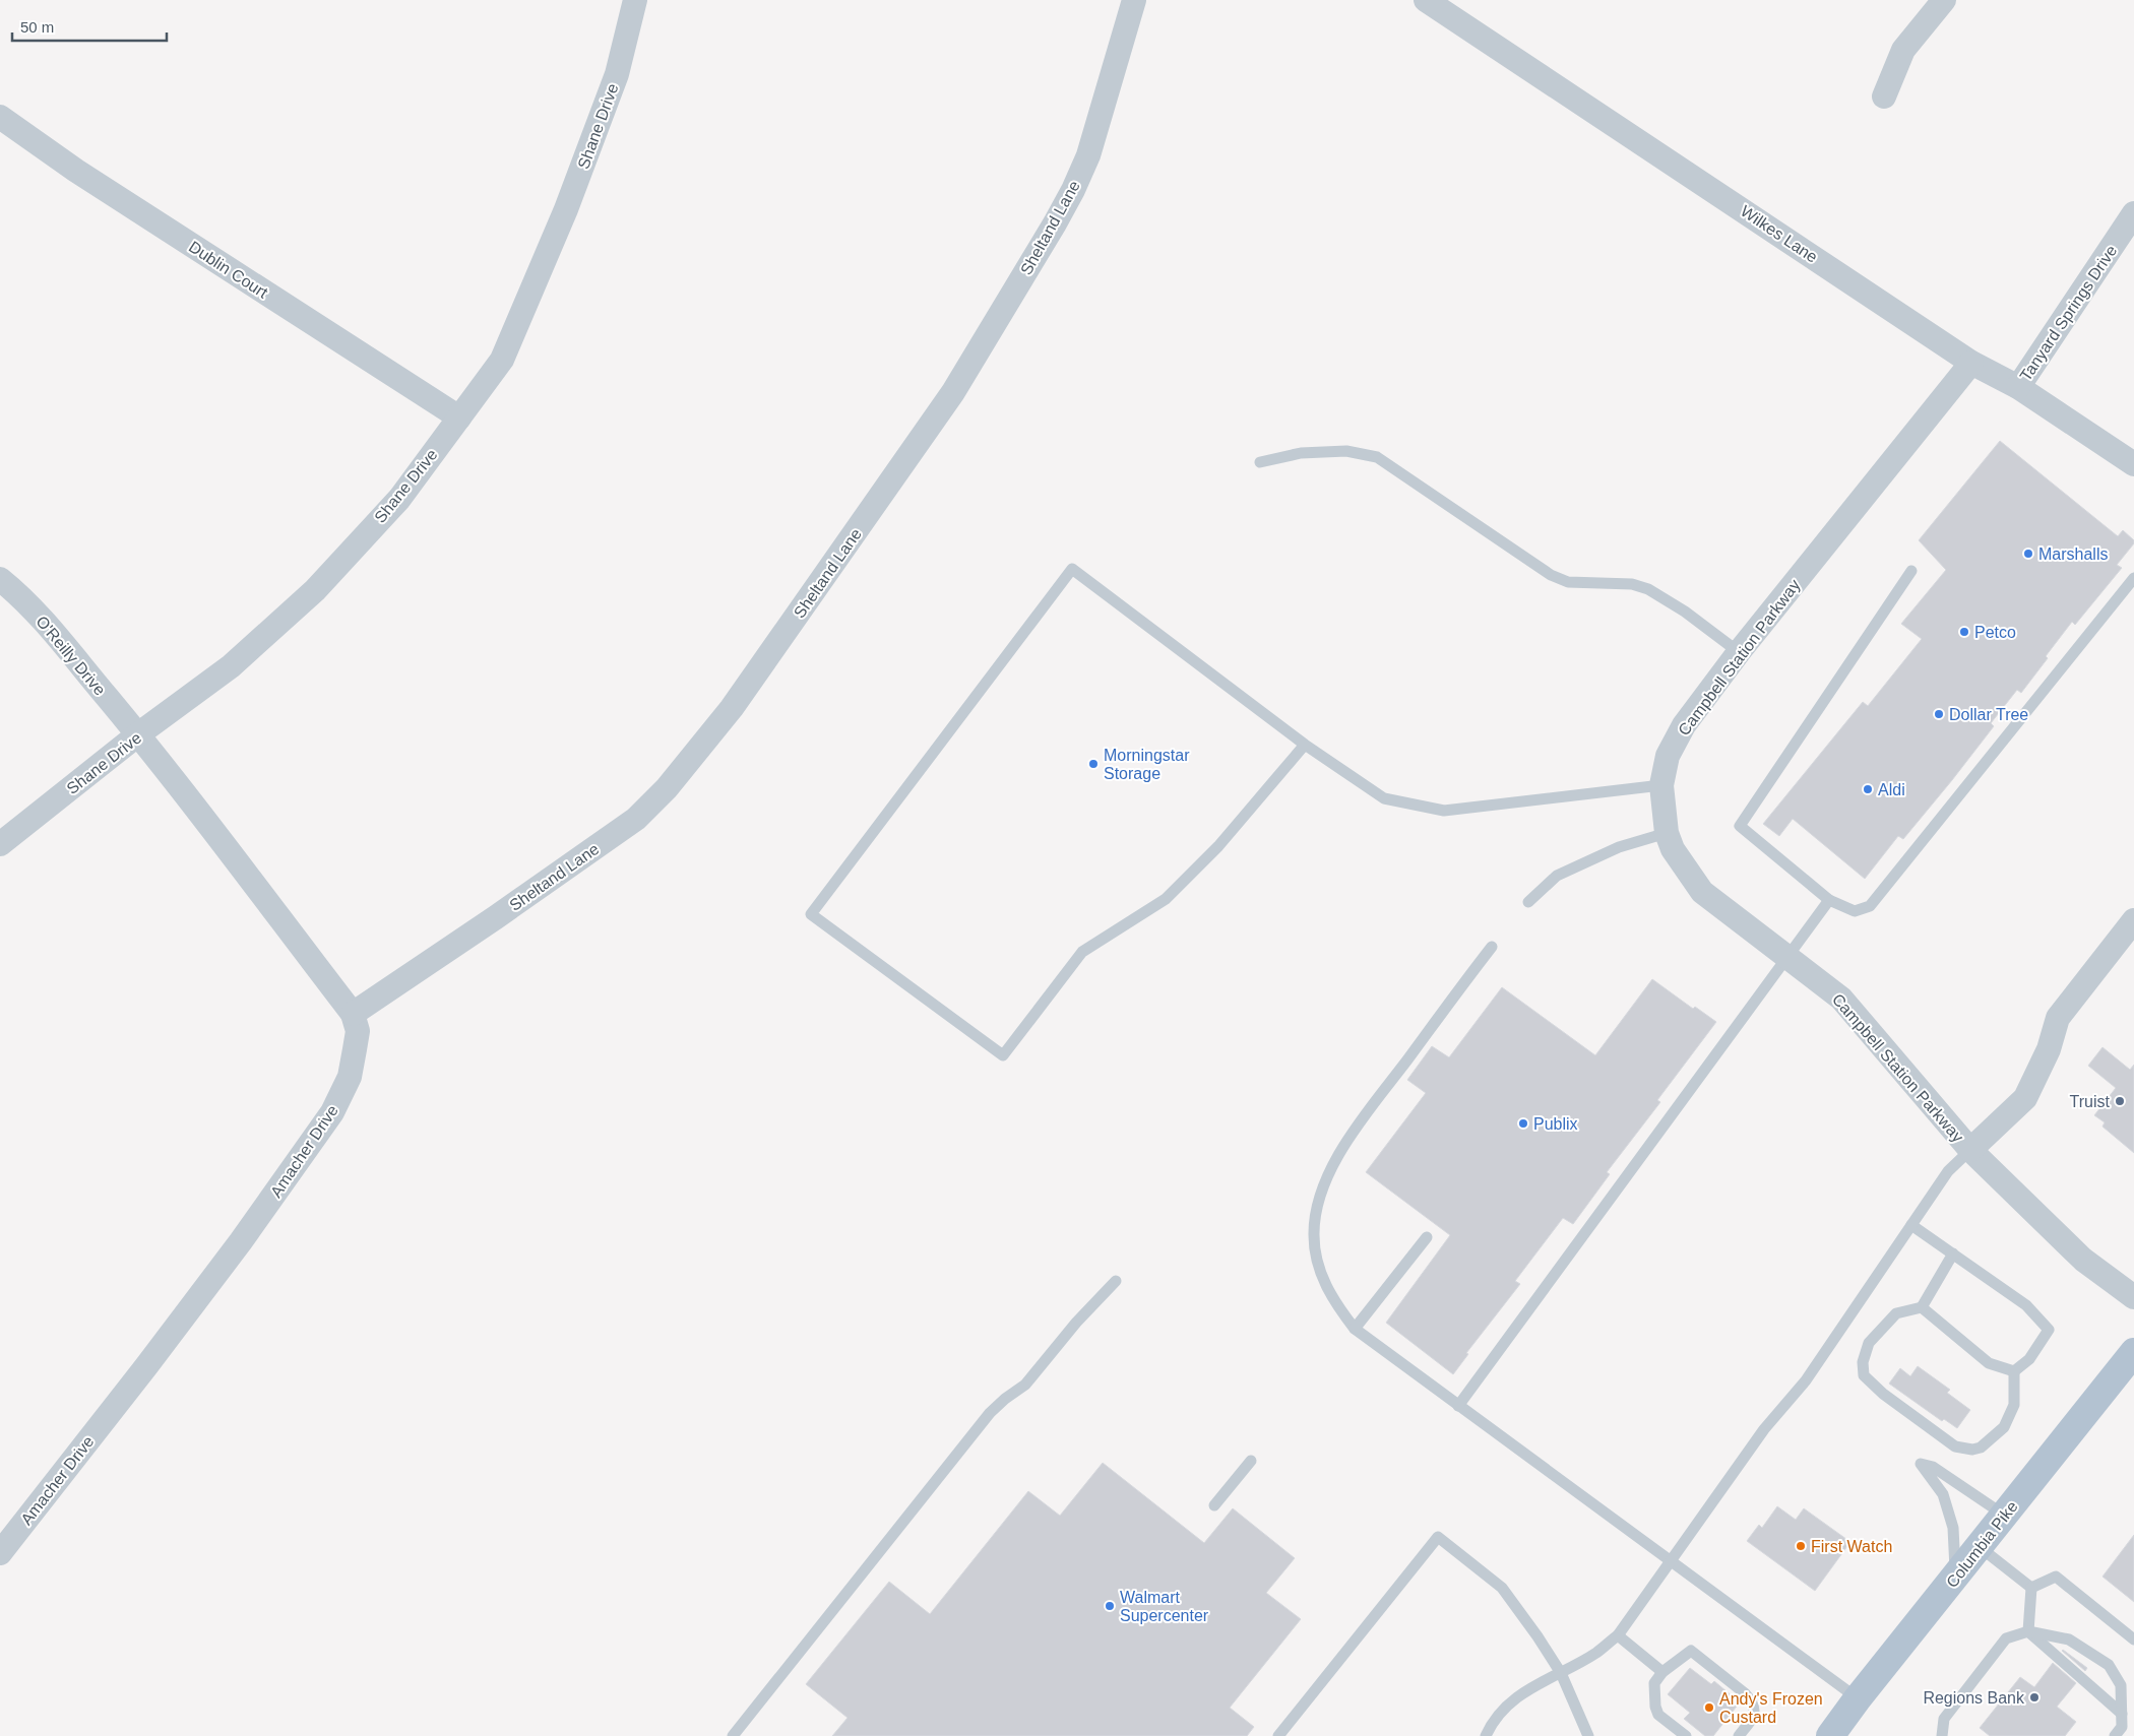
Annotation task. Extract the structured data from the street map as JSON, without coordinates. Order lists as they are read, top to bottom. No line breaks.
{"streets":{"main road":["Columbia Pike"],"street":["Shane Drive","Sheltand Lane","Wilkes Lane","Dublin Court","Tanyard Springs Drive","O'Reilly Drive","Campbell Station Parkway","Amacher Drive"]},"crossings":[["Shane Drive","Dublin Court"],["Shane Drive","O'Reilly Drive"],["Shane Drive","Amacher Drive"],["Sheltand Lane","Amacher Drive"],["Wilkes Lane","Tanyard Springs Drive"],["Wilkes Lane","Campbell Station Parkway"],["O'Reilly Drive","Amacher Drive"]],"places":["Marshalls","Petco","Dollar Tree","Morningstar Storage","Aldi","Truist","Publix","First Watch","Walmart Supercenter","Regions Bank","Andy's Frozen Custard"],"scale_bar":"50 m"}
